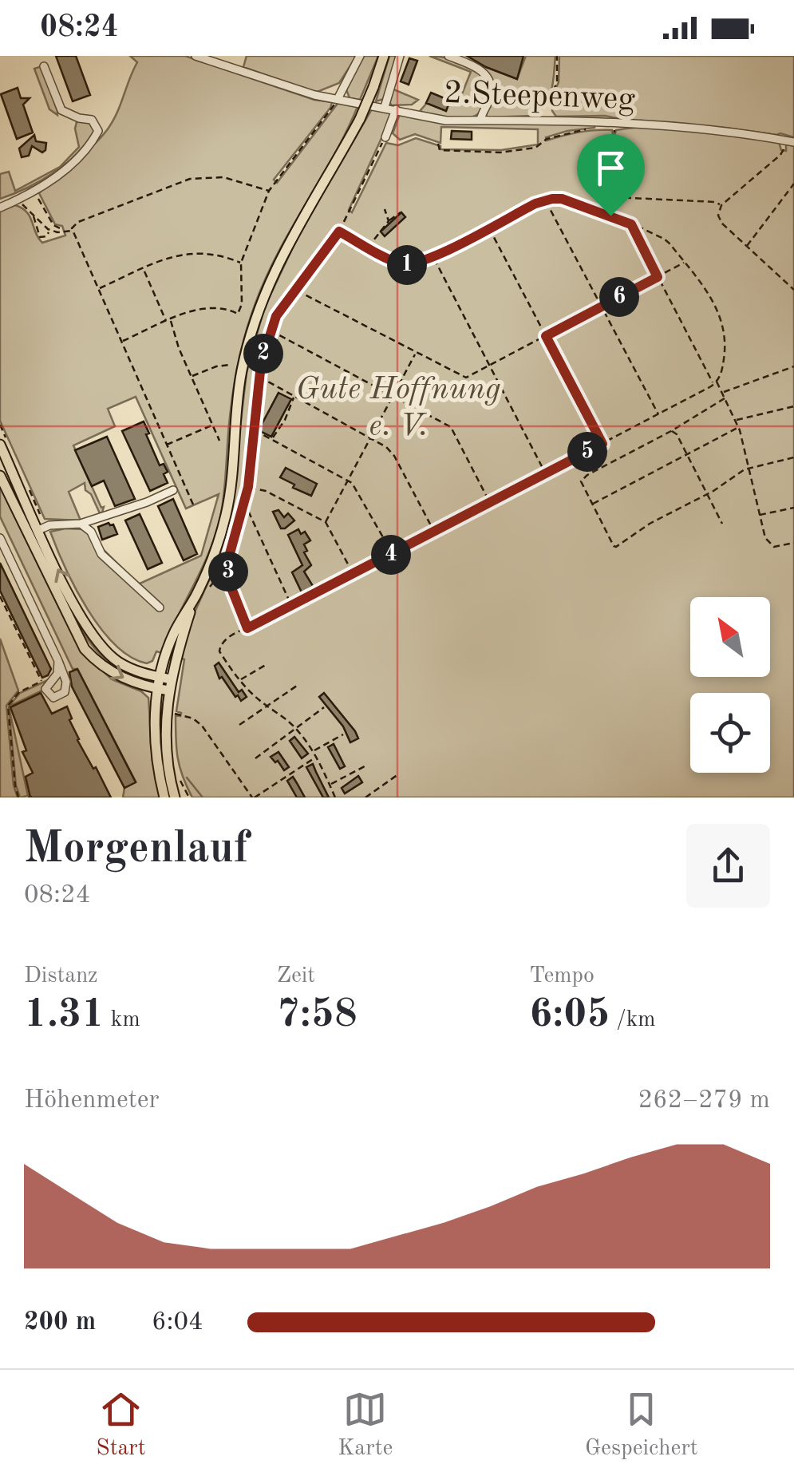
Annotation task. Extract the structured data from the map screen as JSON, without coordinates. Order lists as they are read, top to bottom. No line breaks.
{"streets":{"street":["2.Steepenweg"]},"parks":["Gute Hoffnung e. V."],"north":"top left","page":{"status":"08:24","pins":["1","6","2","5","4","3"],"heading":["Morgenlauf","08:24"],"stats":[["Distanz","1.31 km"],["Zeit","7:58"],["Tempo","6:05 /km"]],"chart":["Höhenmeter","262–279 m"],"list":[{"name":"200 m","note":"6:04"}],"tabs":["Start","Karte","Gespeichert"]}}
